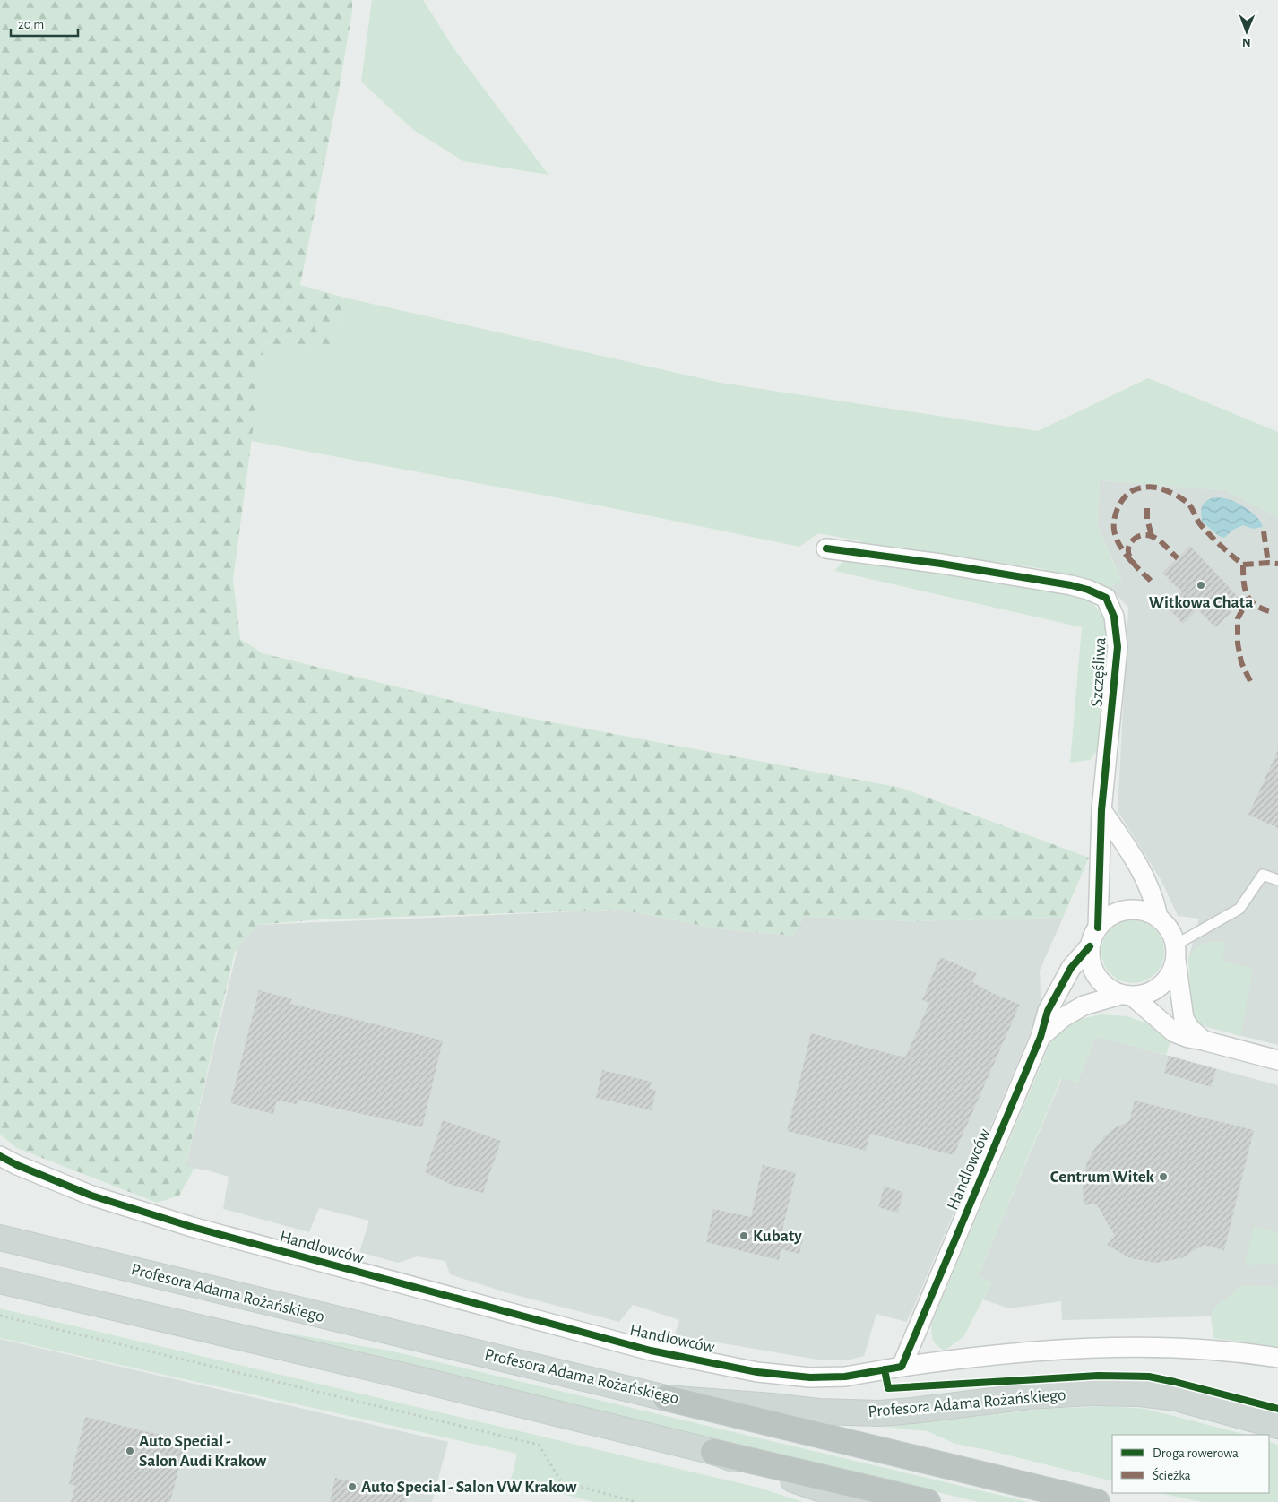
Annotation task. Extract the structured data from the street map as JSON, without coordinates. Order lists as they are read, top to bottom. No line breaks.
{"streets":{"main road":["Profesora Adama Rożańskiego"],"street":["Szczęśliwa","Handlowców"]},"crossings":[["Szczęśliwa","Handlowców"]],"places":["Witkowa Chata","Centrum Witek","Kubaty","Auto Special - Salon Audi Krakow","Auto Special - Salon VW Krakow"],"legend":["Droga rowerowa","Ścieżka"],"scale_bar":"20 m","north":"bottom"}
